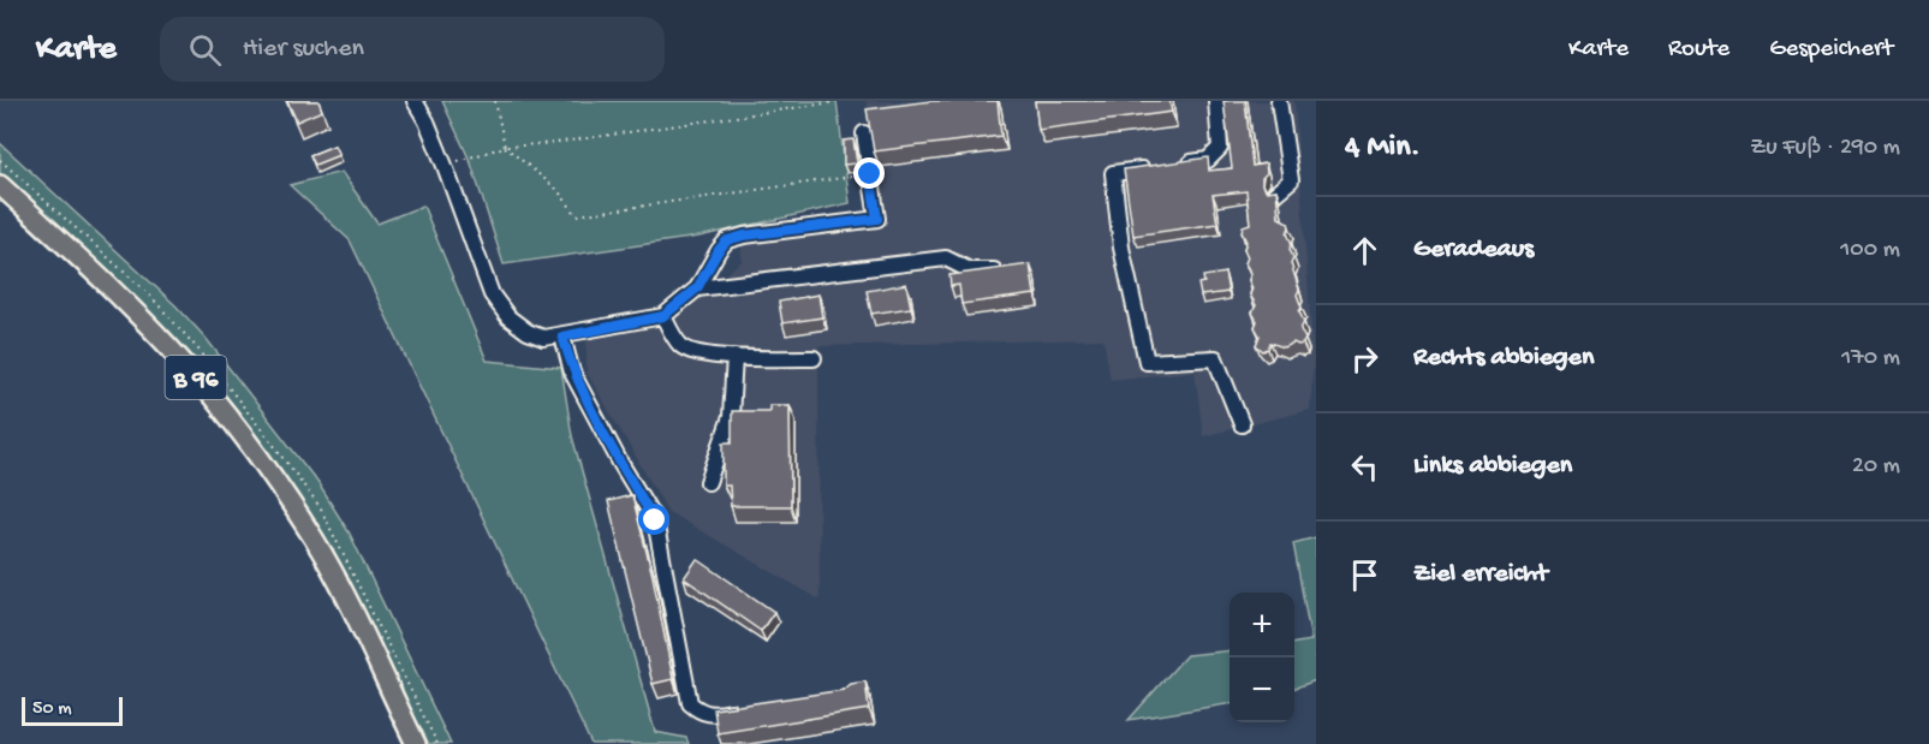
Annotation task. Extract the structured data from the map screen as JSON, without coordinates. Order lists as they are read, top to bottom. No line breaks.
{"streets":{"main road":["B 96"]},"scale_bar":"50 m","page":{"header":"Karte","search":"Hier suchen","nav":["Karte","Route","Gespeichert"],"heading":["4 Min.","Zu Fuß · 290 m"],"list":[["Geradeaus","100 m"],["Rechts abbiegen","170 m"],["Links abbiegen","20 m"],"Ziel erreicht"],"map_buttons":["+","−"],"scale":"50 m"}}
